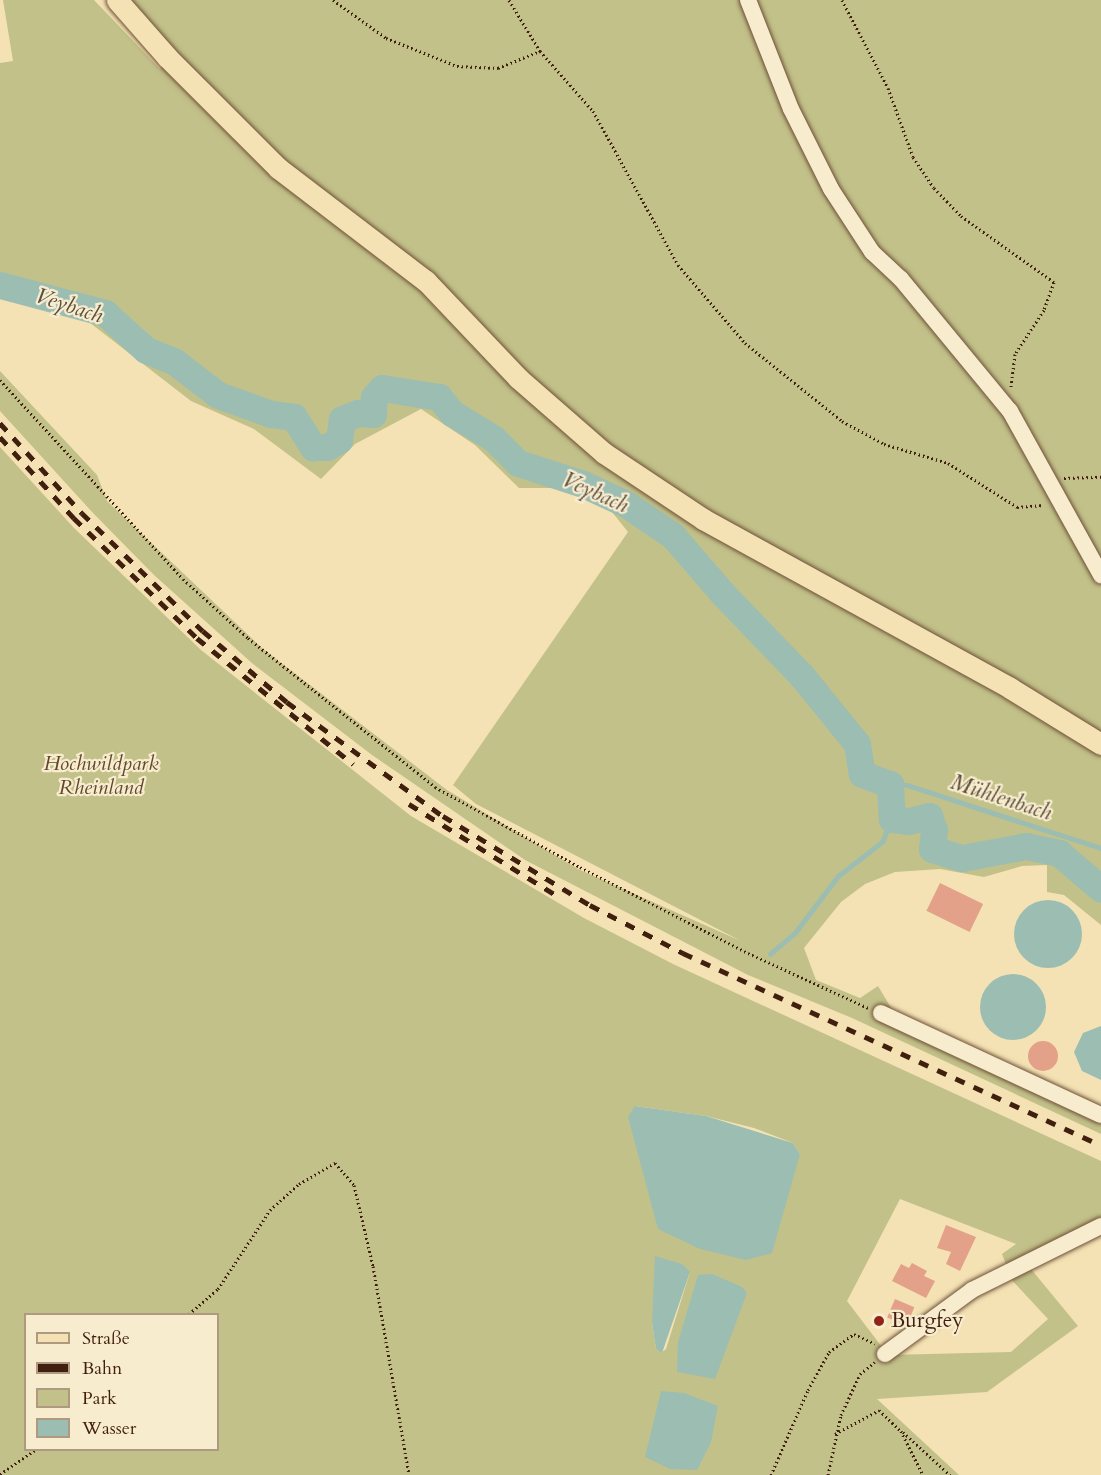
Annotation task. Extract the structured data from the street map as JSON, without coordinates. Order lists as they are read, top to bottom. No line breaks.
{"water":["Veybach","Mühlenbach"],"parks":["Hochwildpark Rheinland"],"places":["Burgfey"],"legend":["Straße","Bahn","Park","Wasser"]}
